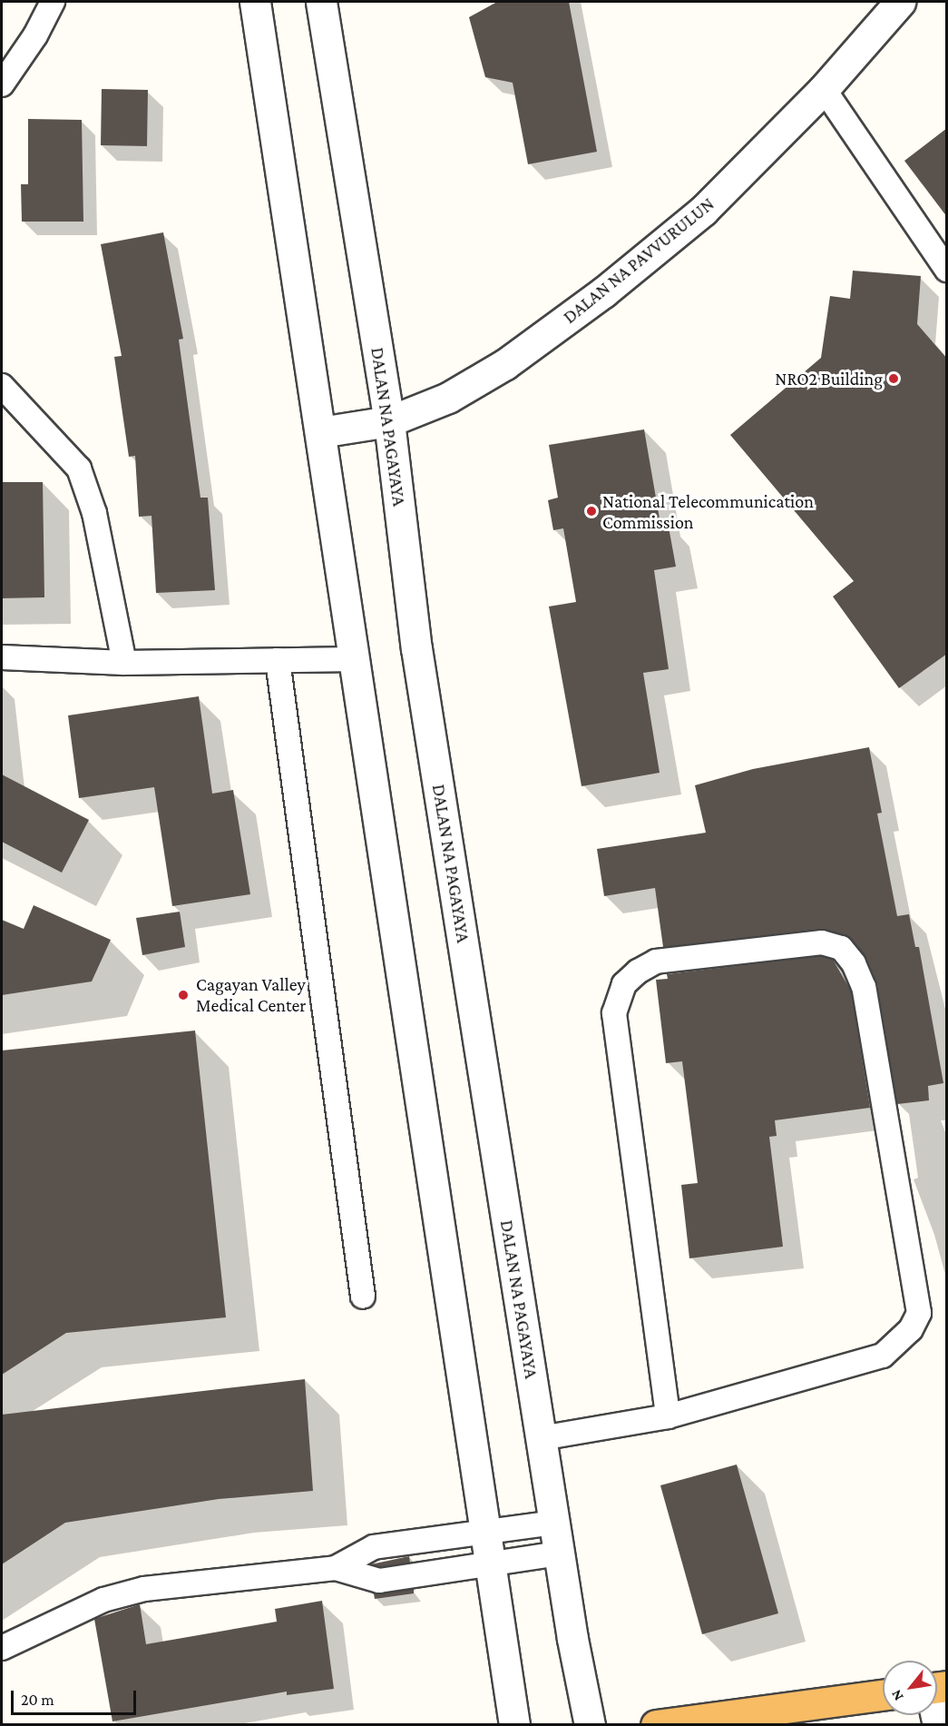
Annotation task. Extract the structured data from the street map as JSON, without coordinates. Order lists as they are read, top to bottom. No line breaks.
{"streets":{"street":["DALAN NA PAVVURULUN","DALAN NA PAGAYAYA"]},"crossings":[["DALAN NA PAVVURULUN","DALAN NA PAGAYAYA"]],"places":["NRO2 Building","National Telecommunication Commission","Cagayan Valley Medical Center"],"scale_bar":"20 m","north":"bottom left"}
